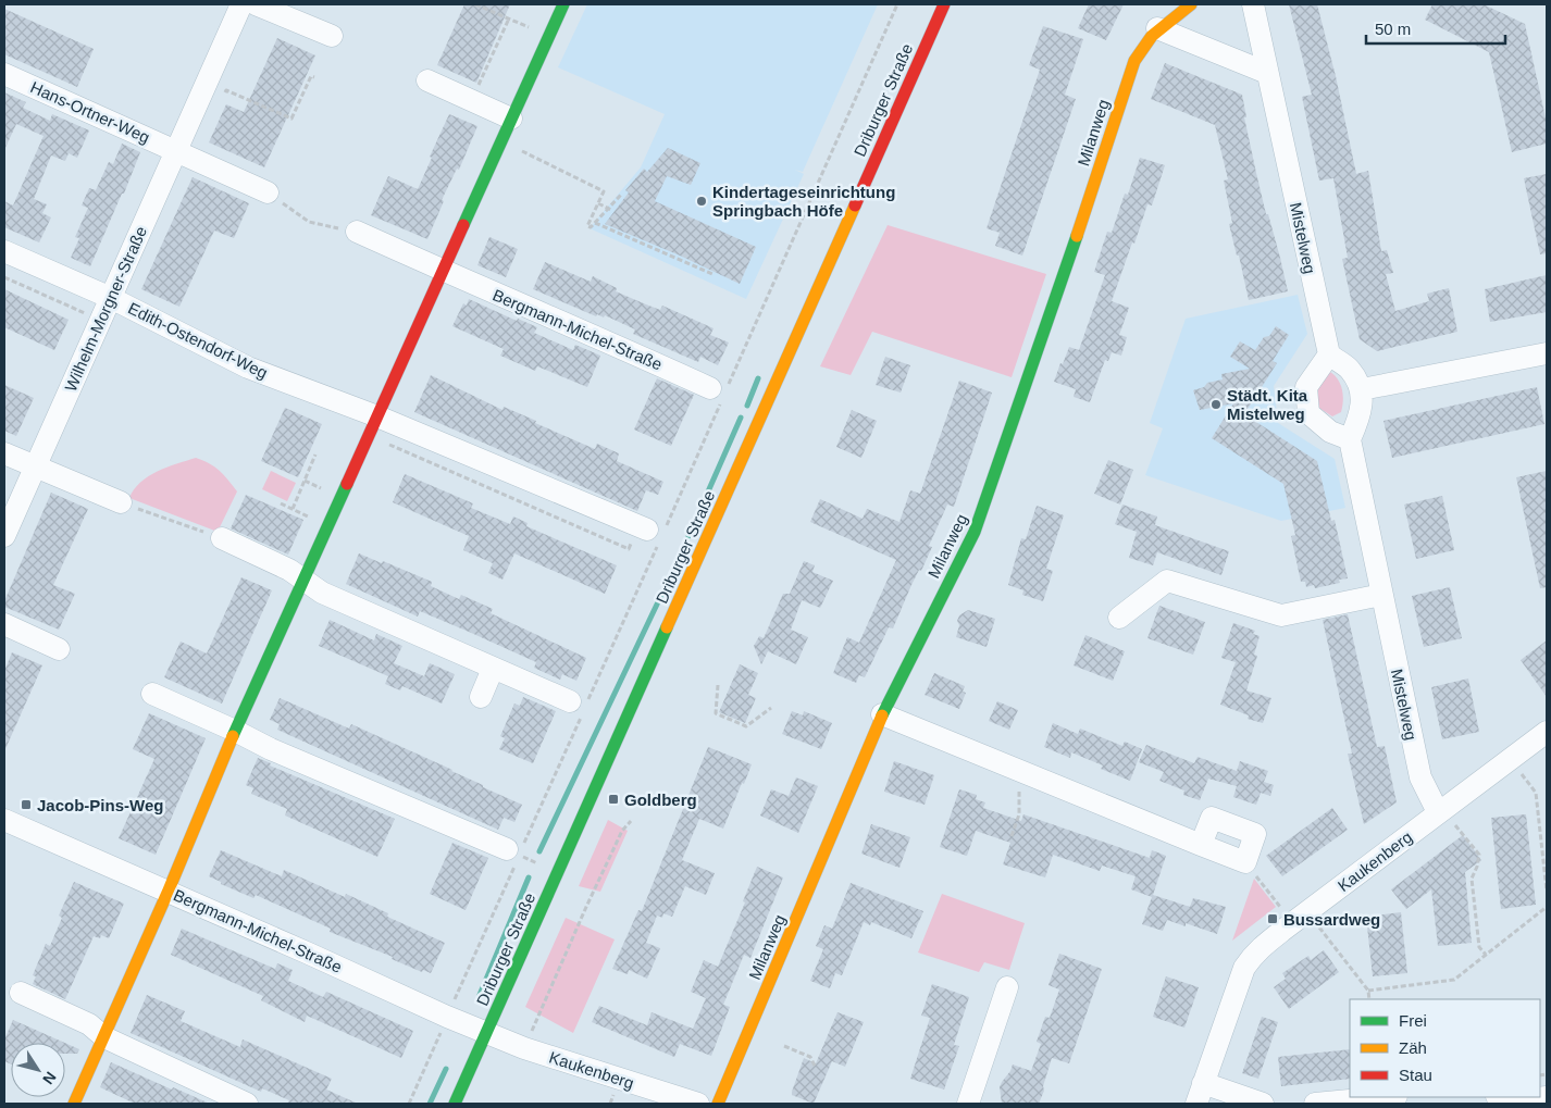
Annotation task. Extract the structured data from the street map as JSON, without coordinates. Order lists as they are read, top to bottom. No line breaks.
{"streets":{"street":["Driburger Straße","Hans-Ortner-Weg","Milanweg","Mistelweg","Wilhelm-Morgner-Straße","Bergmann-Michel-Straße","Edith-Ostendorf-Weg","Kaukenberg"]},"crossings":[["Driburger Straße","Bergmann-Michel-Straße"],["Driburger Straße","Kaukenberg"],["Hans-Ortner-Weg","Wilhelm-Morgner-Straße"],["Mistelweg","Kaukenberg"],["Wilhelm-Morgner-Straße","Edith-Ostendorf-Weg"],["Bergmann-Michel-Straße","Edith-Ostendorf-Weg"],["Bergmann-Michel-Straße","Kaukenberg"]],"places":{"other":["Kindertageseinrichtung Springbach Höfe","Städt. Kita Mistelweg"],"transit":["Goldberg","Jacob-Pins-Weg","Bussardweg"]},"legend":["Frei","Zäh","Stau"],"scale_bar":"50 m","north":"bottom right"}
